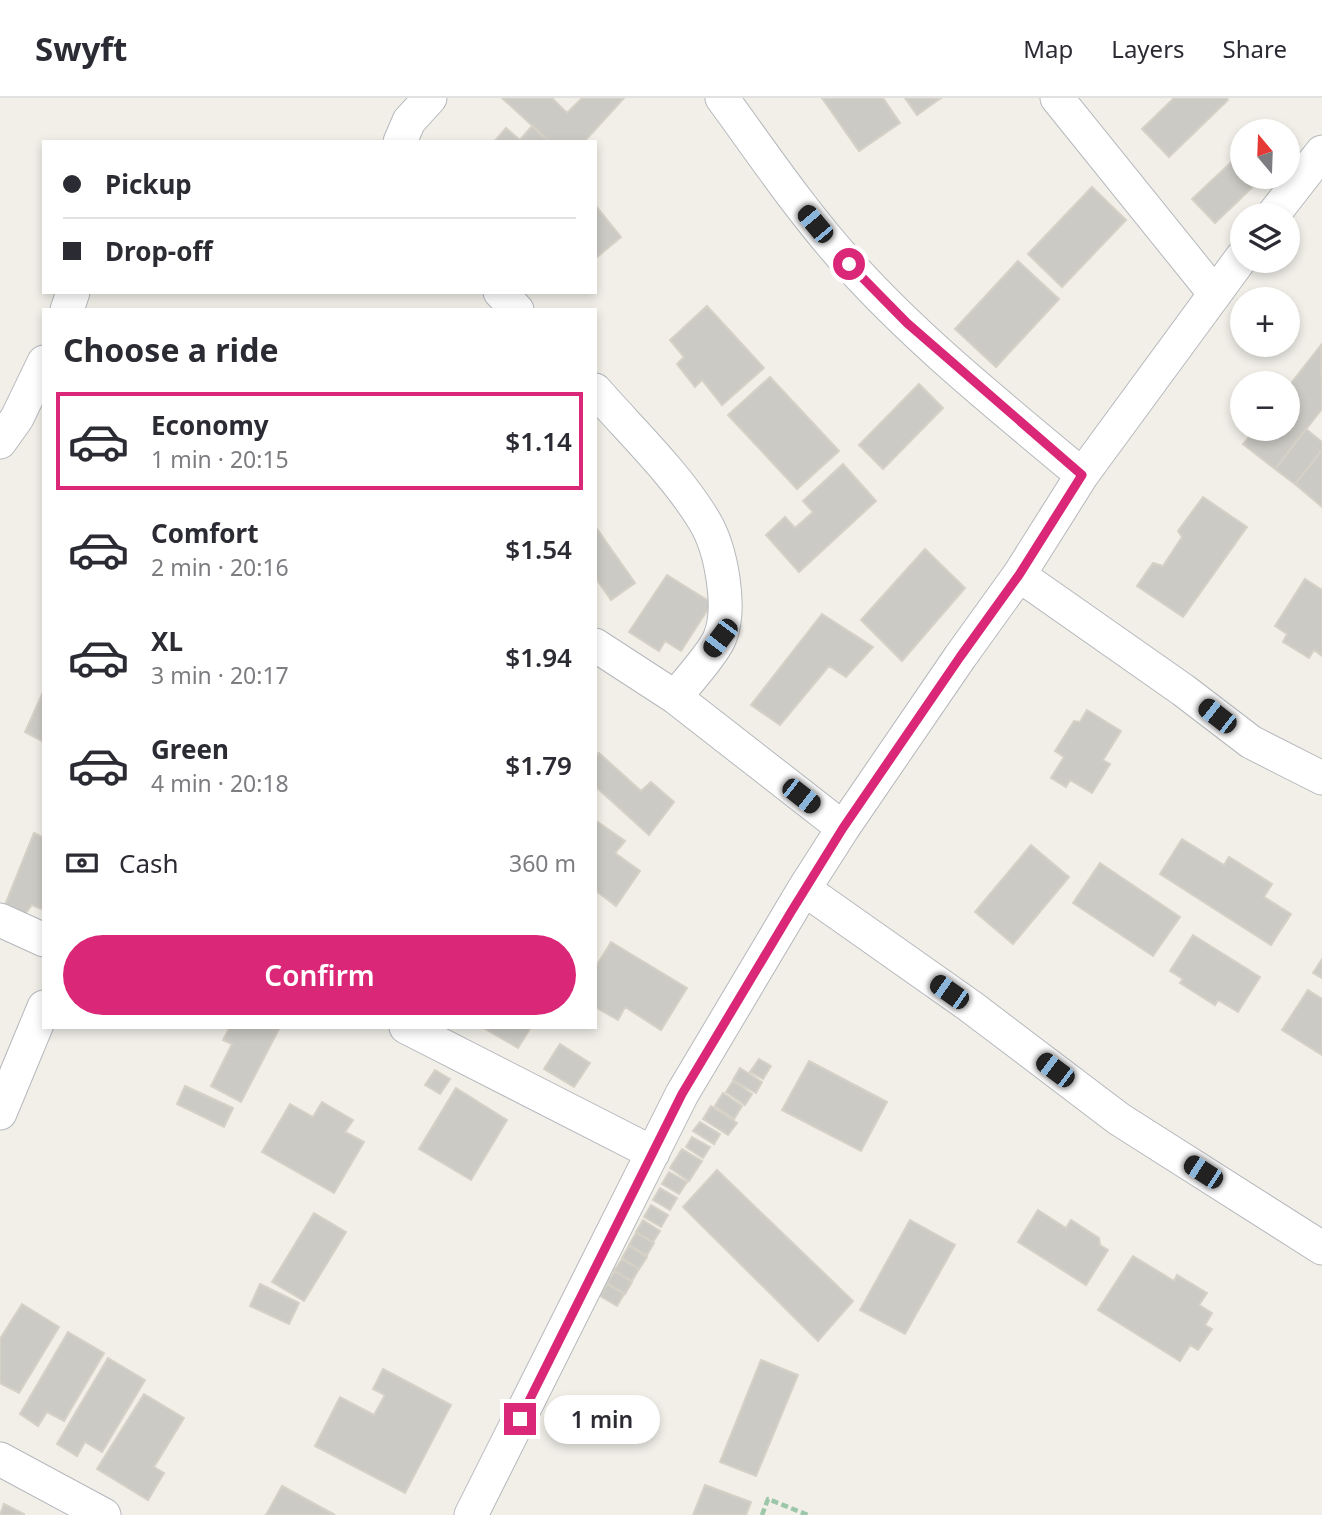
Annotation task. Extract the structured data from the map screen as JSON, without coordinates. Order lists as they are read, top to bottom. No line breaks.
{"north":"top","page":{"header":"Swyft","nav":["Map","Layers","Share"],"map_buttons":["+","−"],"banner":["Pickup","Drop-off"],"heading":"Choose a ride","list":[{"name":"Economy","note":"1 min · 20:15","value":"$1.14"},{"name":"Comfort","note":"2 min · 20:16","value":"$1.54"},{"name":"XL","note":"3 min · 20:17","value":"$1.94"},{"name":"Green","note":"4 min · 20:18","value":"$1.79"}],"pay":["Cash","360 m"],"buttons":"Confirm","bubble":"1 min"}}
